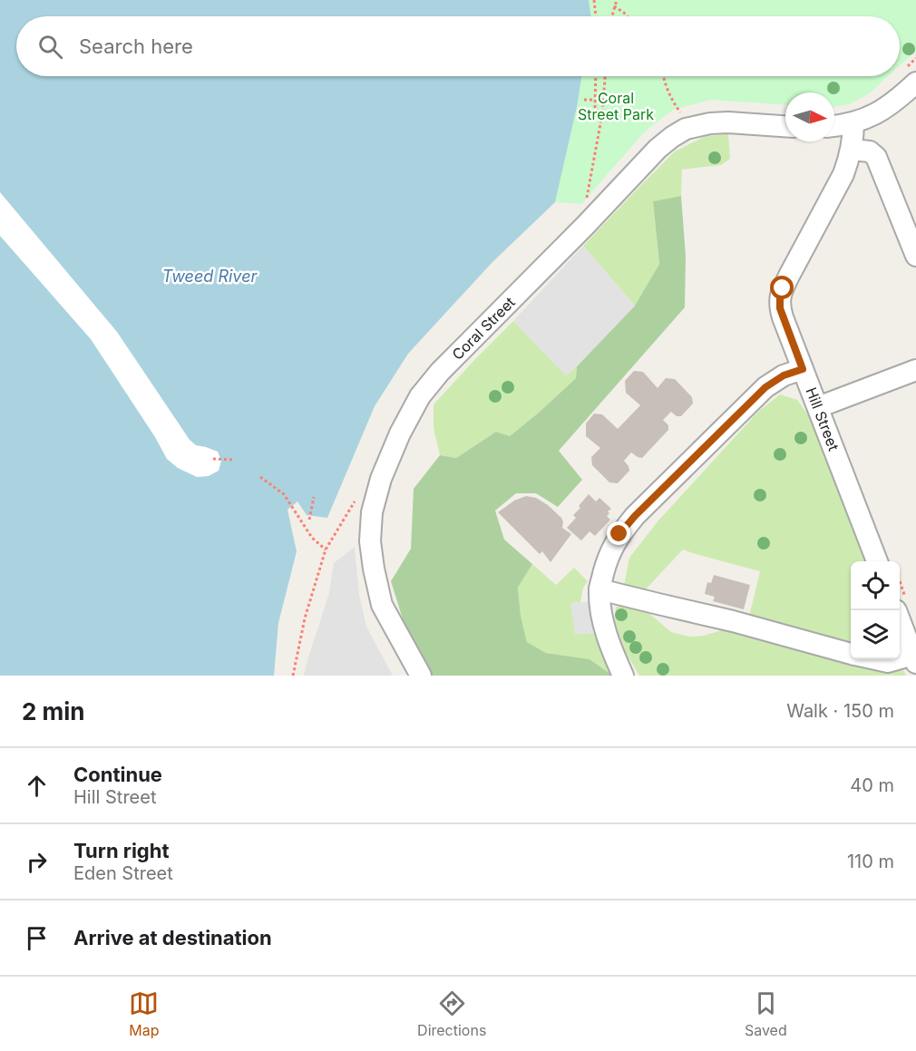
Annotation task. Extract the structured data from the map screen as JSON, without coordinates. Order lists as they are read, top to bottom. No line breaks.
{"streets":{"street":["Coral Street","Hill Street"]},"water":["Tweed River"],"parks":["Coral Street Park"],"north":"right","page":{"search":"Search here","heading":["2 min","Walk · 150 m"],"list":[["Continue","Hill Street","40 m"],["Turn right","Eden Street","110 m"],"Arrive at destination"],"nav":["Map","Directions","Saved"]}}
